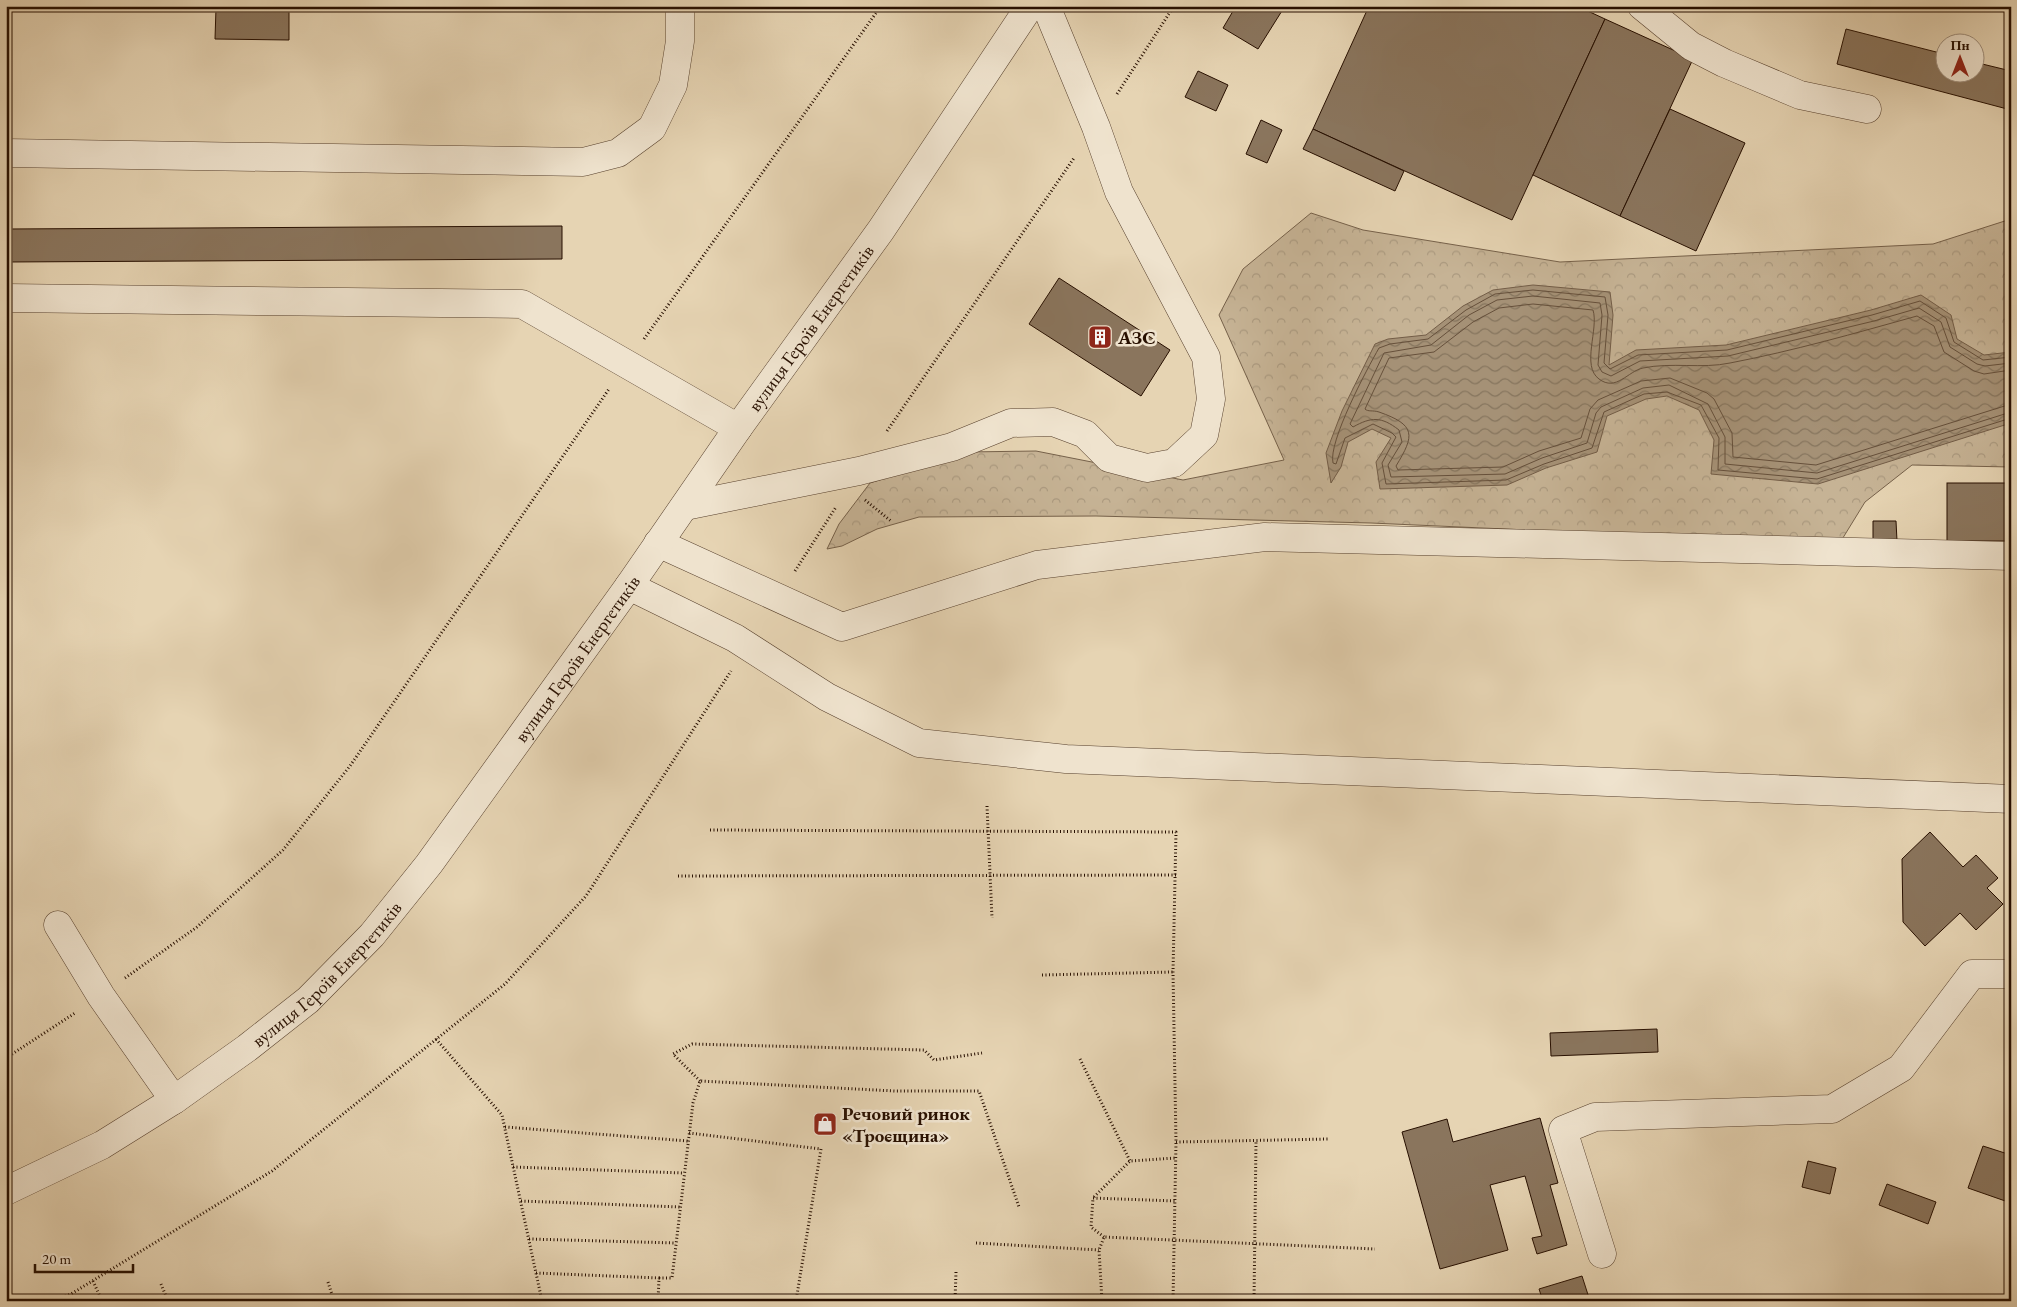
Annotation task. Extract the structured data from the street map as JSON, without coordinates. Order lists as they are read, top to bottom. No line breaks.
{"streets":{"street":["вулиця Героїв Енергетиків"]},"places":{"building":["АЗС"],"shop":["Речовий ринок «Троєщина»"]},"scale_bar":"20 m","north":"top"}
